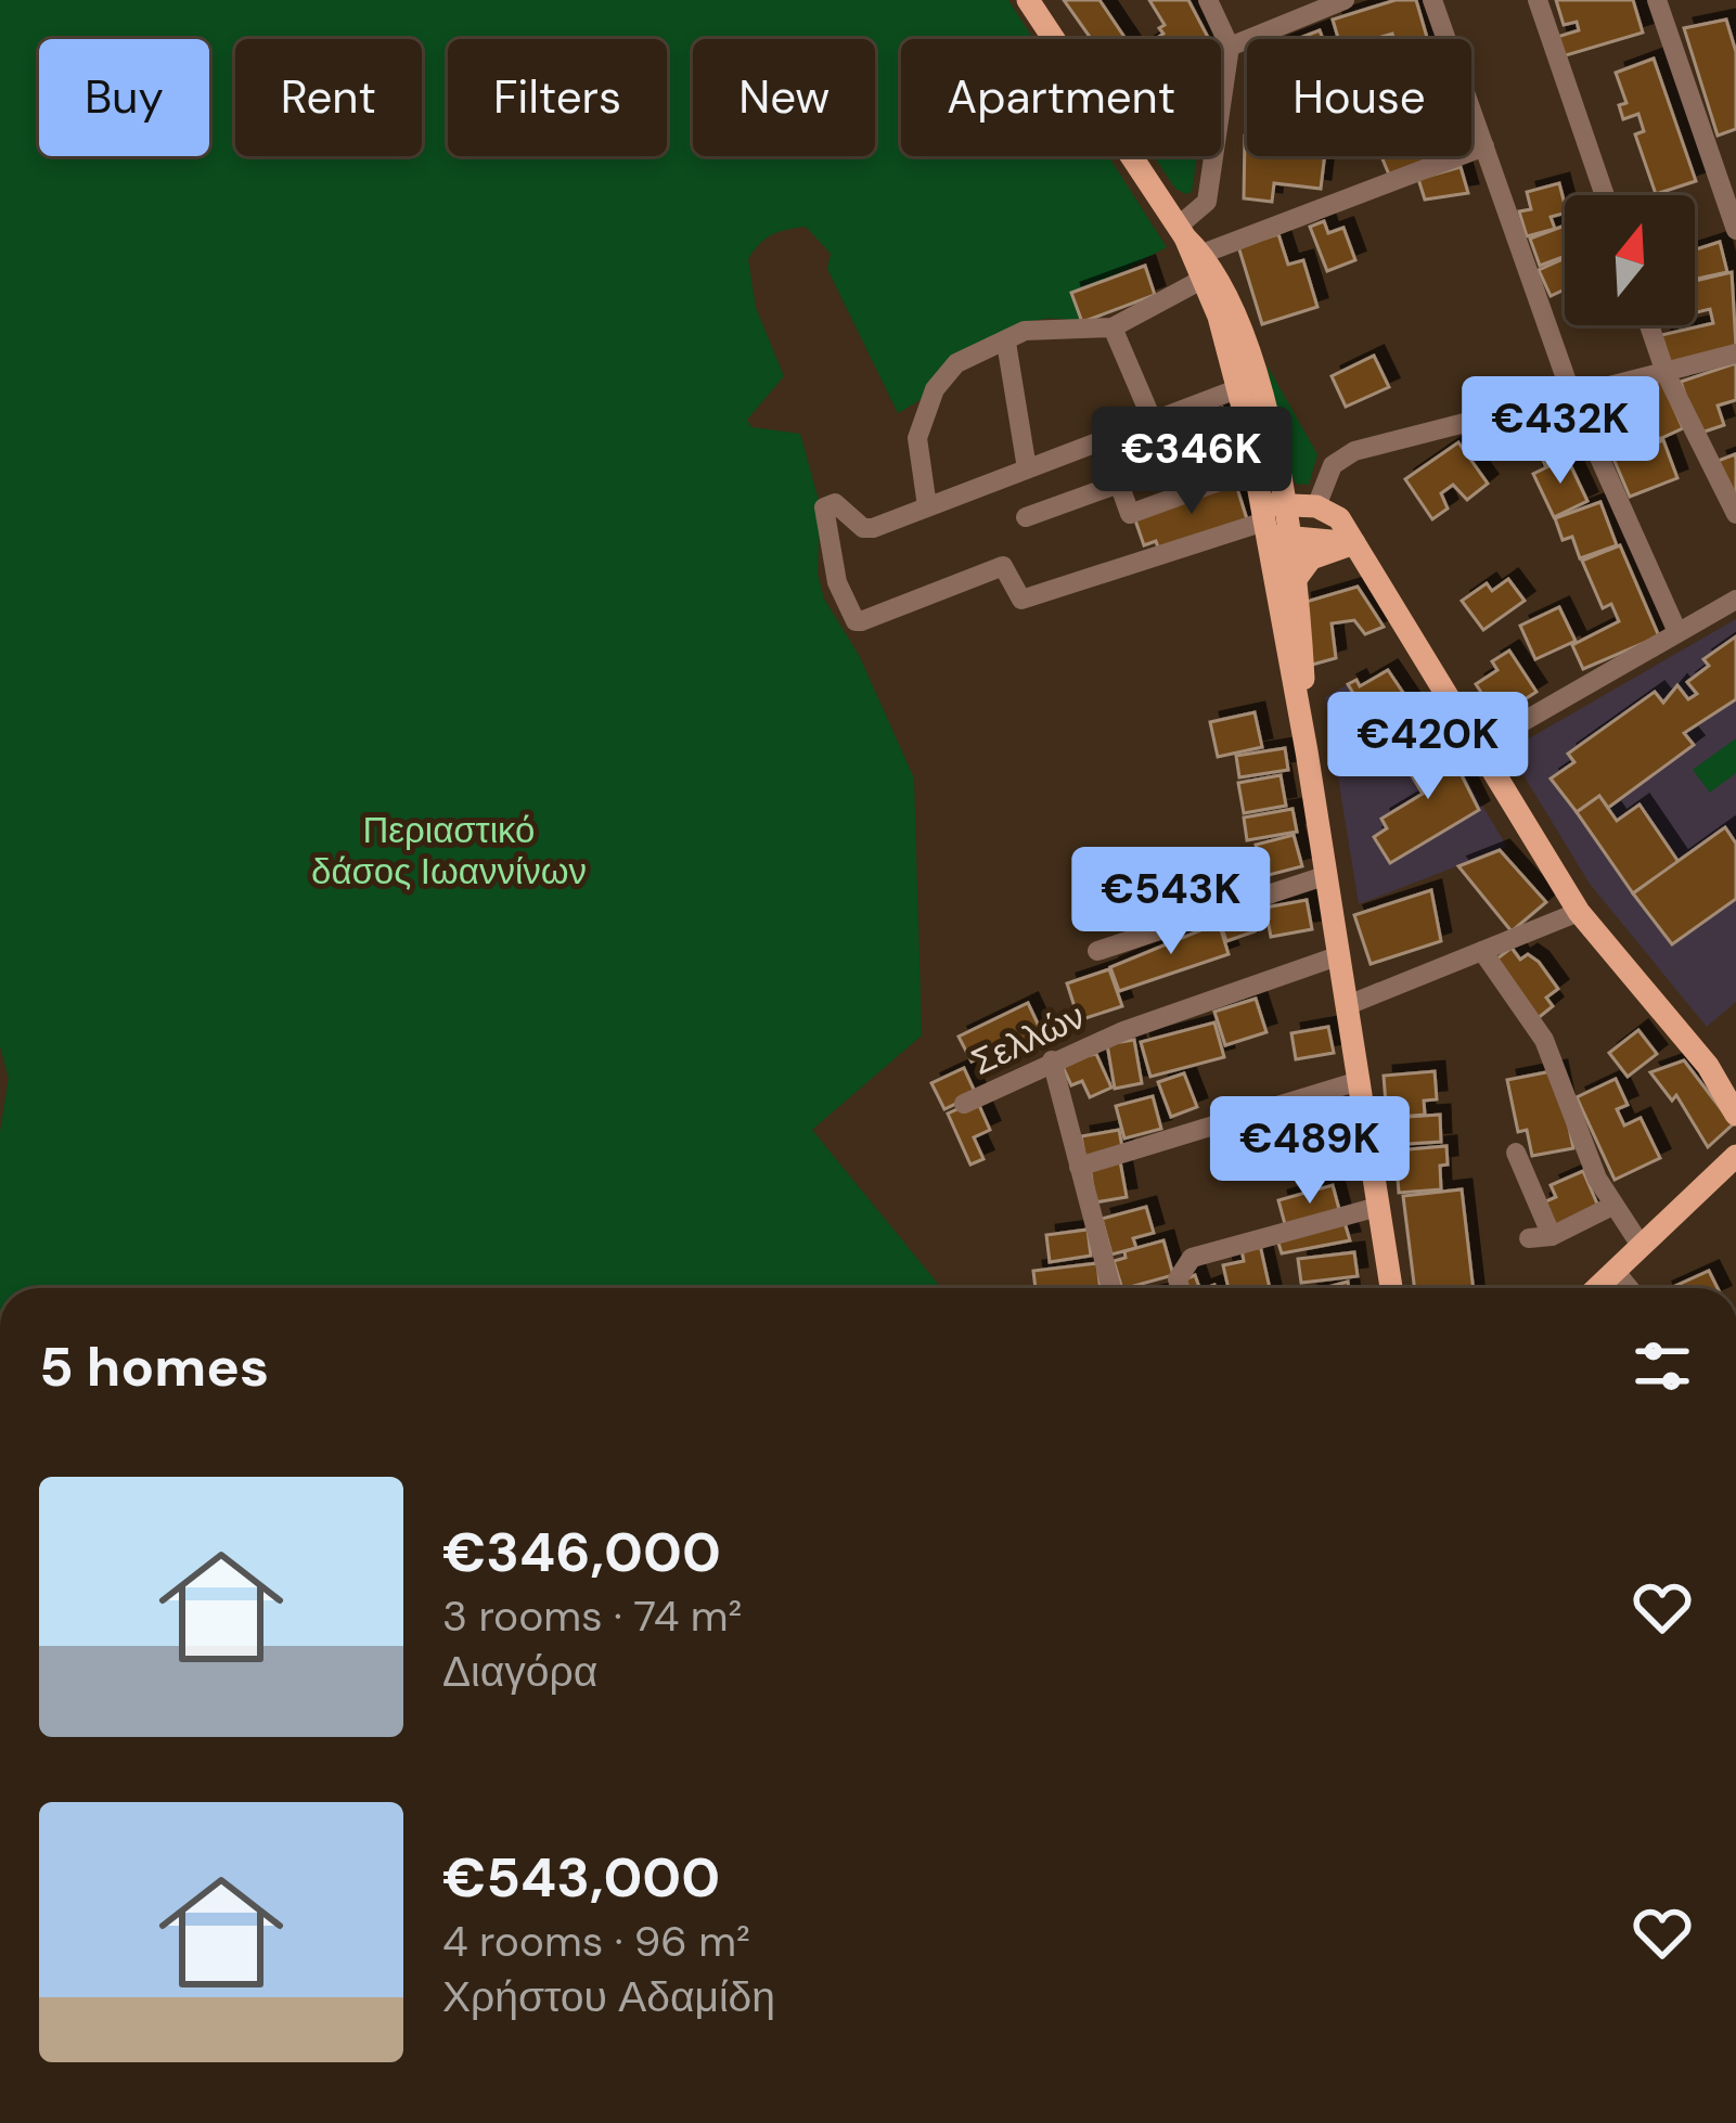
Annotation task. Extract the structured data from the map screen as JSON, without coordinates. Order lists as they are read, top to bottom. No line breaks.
{"streets":{"street":["Σελλών"]},"parks":["Περιαστικό δάσος Ιωαννίνων"],"north":"top","page":{"chip":["Buy","Rent","Filters","New","Apartment","House"],"price":["€432K","€346K","€420K","€543K","€489K"],"heading":"5 homes","list":[{"name":"€346,000","note":"3 rooms · 74 m² · Διαγόρα"},{"name":"€543,000","note":"4 rooms · 96 m² · Χρήστου Αδαμίδη"}]}}
